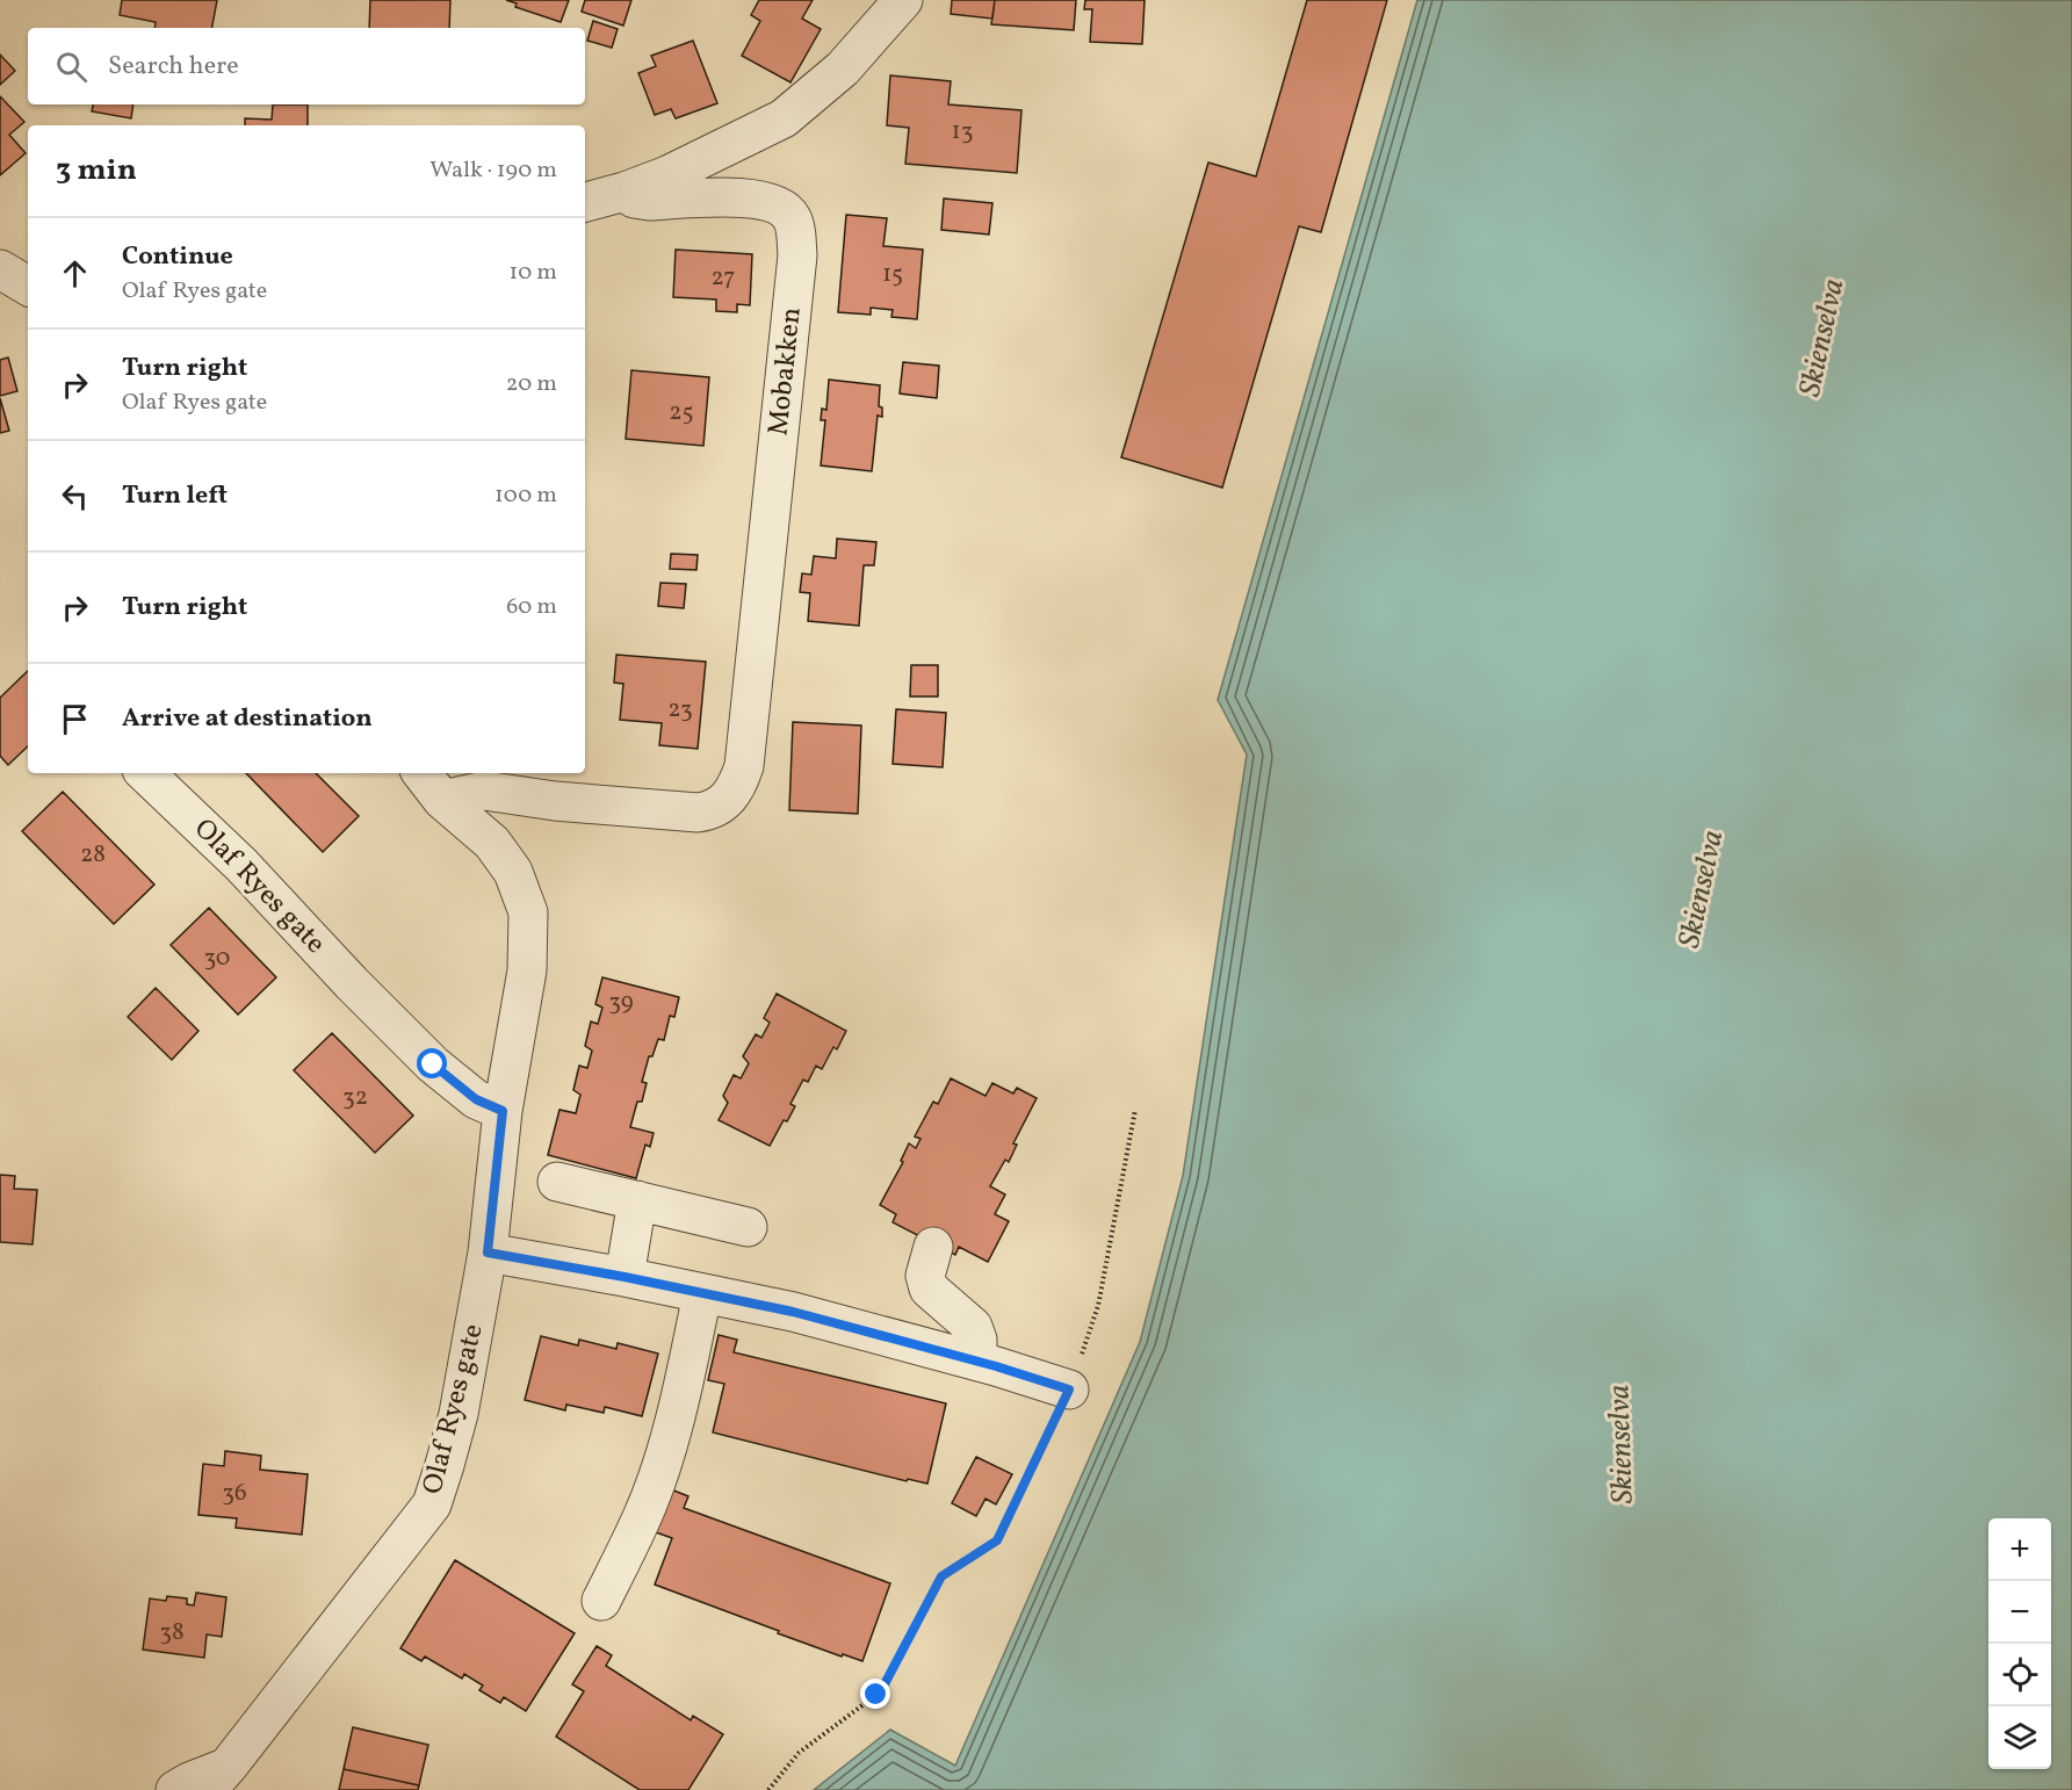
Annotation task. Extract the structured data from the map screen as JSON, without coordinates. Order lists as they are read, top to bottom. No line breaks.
{"streets":{"street":["Mobakken","Olaf Ryes gate"]},"crossings":[["Mobakken","Olaf Ryes gate"]],"water":["Skienselva"],"house_numbers":["13","15","27","25","23","28","30","39","32","36","38"],"page":{"search":"Search here","heading":["3 min","Walk · 190 m"],"list":[["Continue","Olaf Ryes gate","10 m"],["Turn right","Olaf Ryes gate","20 m"],["Turn left","100 m"],["Turn right","60 m"],"Arrive at destination"],"map_buttons":["+","−"]}}
